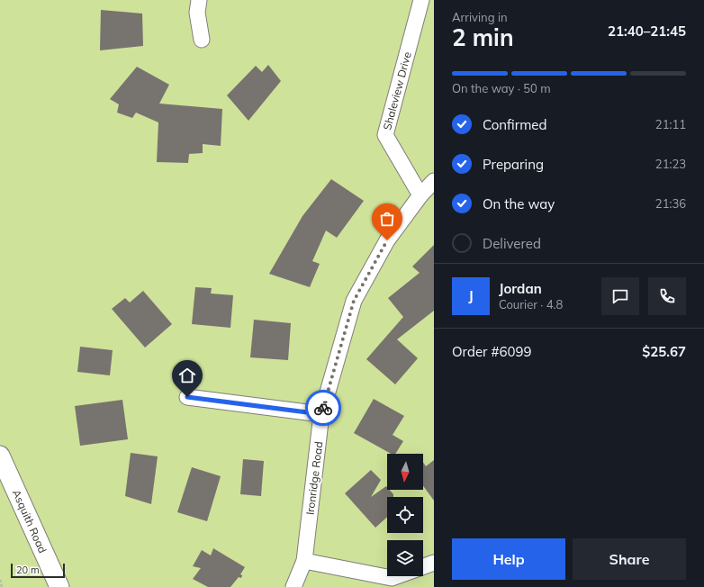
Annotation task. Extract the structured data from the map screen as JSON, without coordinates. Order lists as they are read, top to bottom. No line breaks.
{"streets":{"street":["Shaleview Drive","Ironridge Road","Asquith Road"]},"crossings":[["Shaleview Drive","Ironridge Road"]],"scale_bar":"20 m","north":"bottom","page":{"heading":["2 min","Arriving in","21:40–21:45"],"panel":["Jordan","Courier · 4.8","Order #6099","$25.67"],"bar":"On the way · 50 m","list":[["Confirmed","21:11"],["Preparing","21:23"],["On the way","21:36"],"Delivered"],"round":"J","buttons":["Help","Share"],"scale":"20 m"}}
